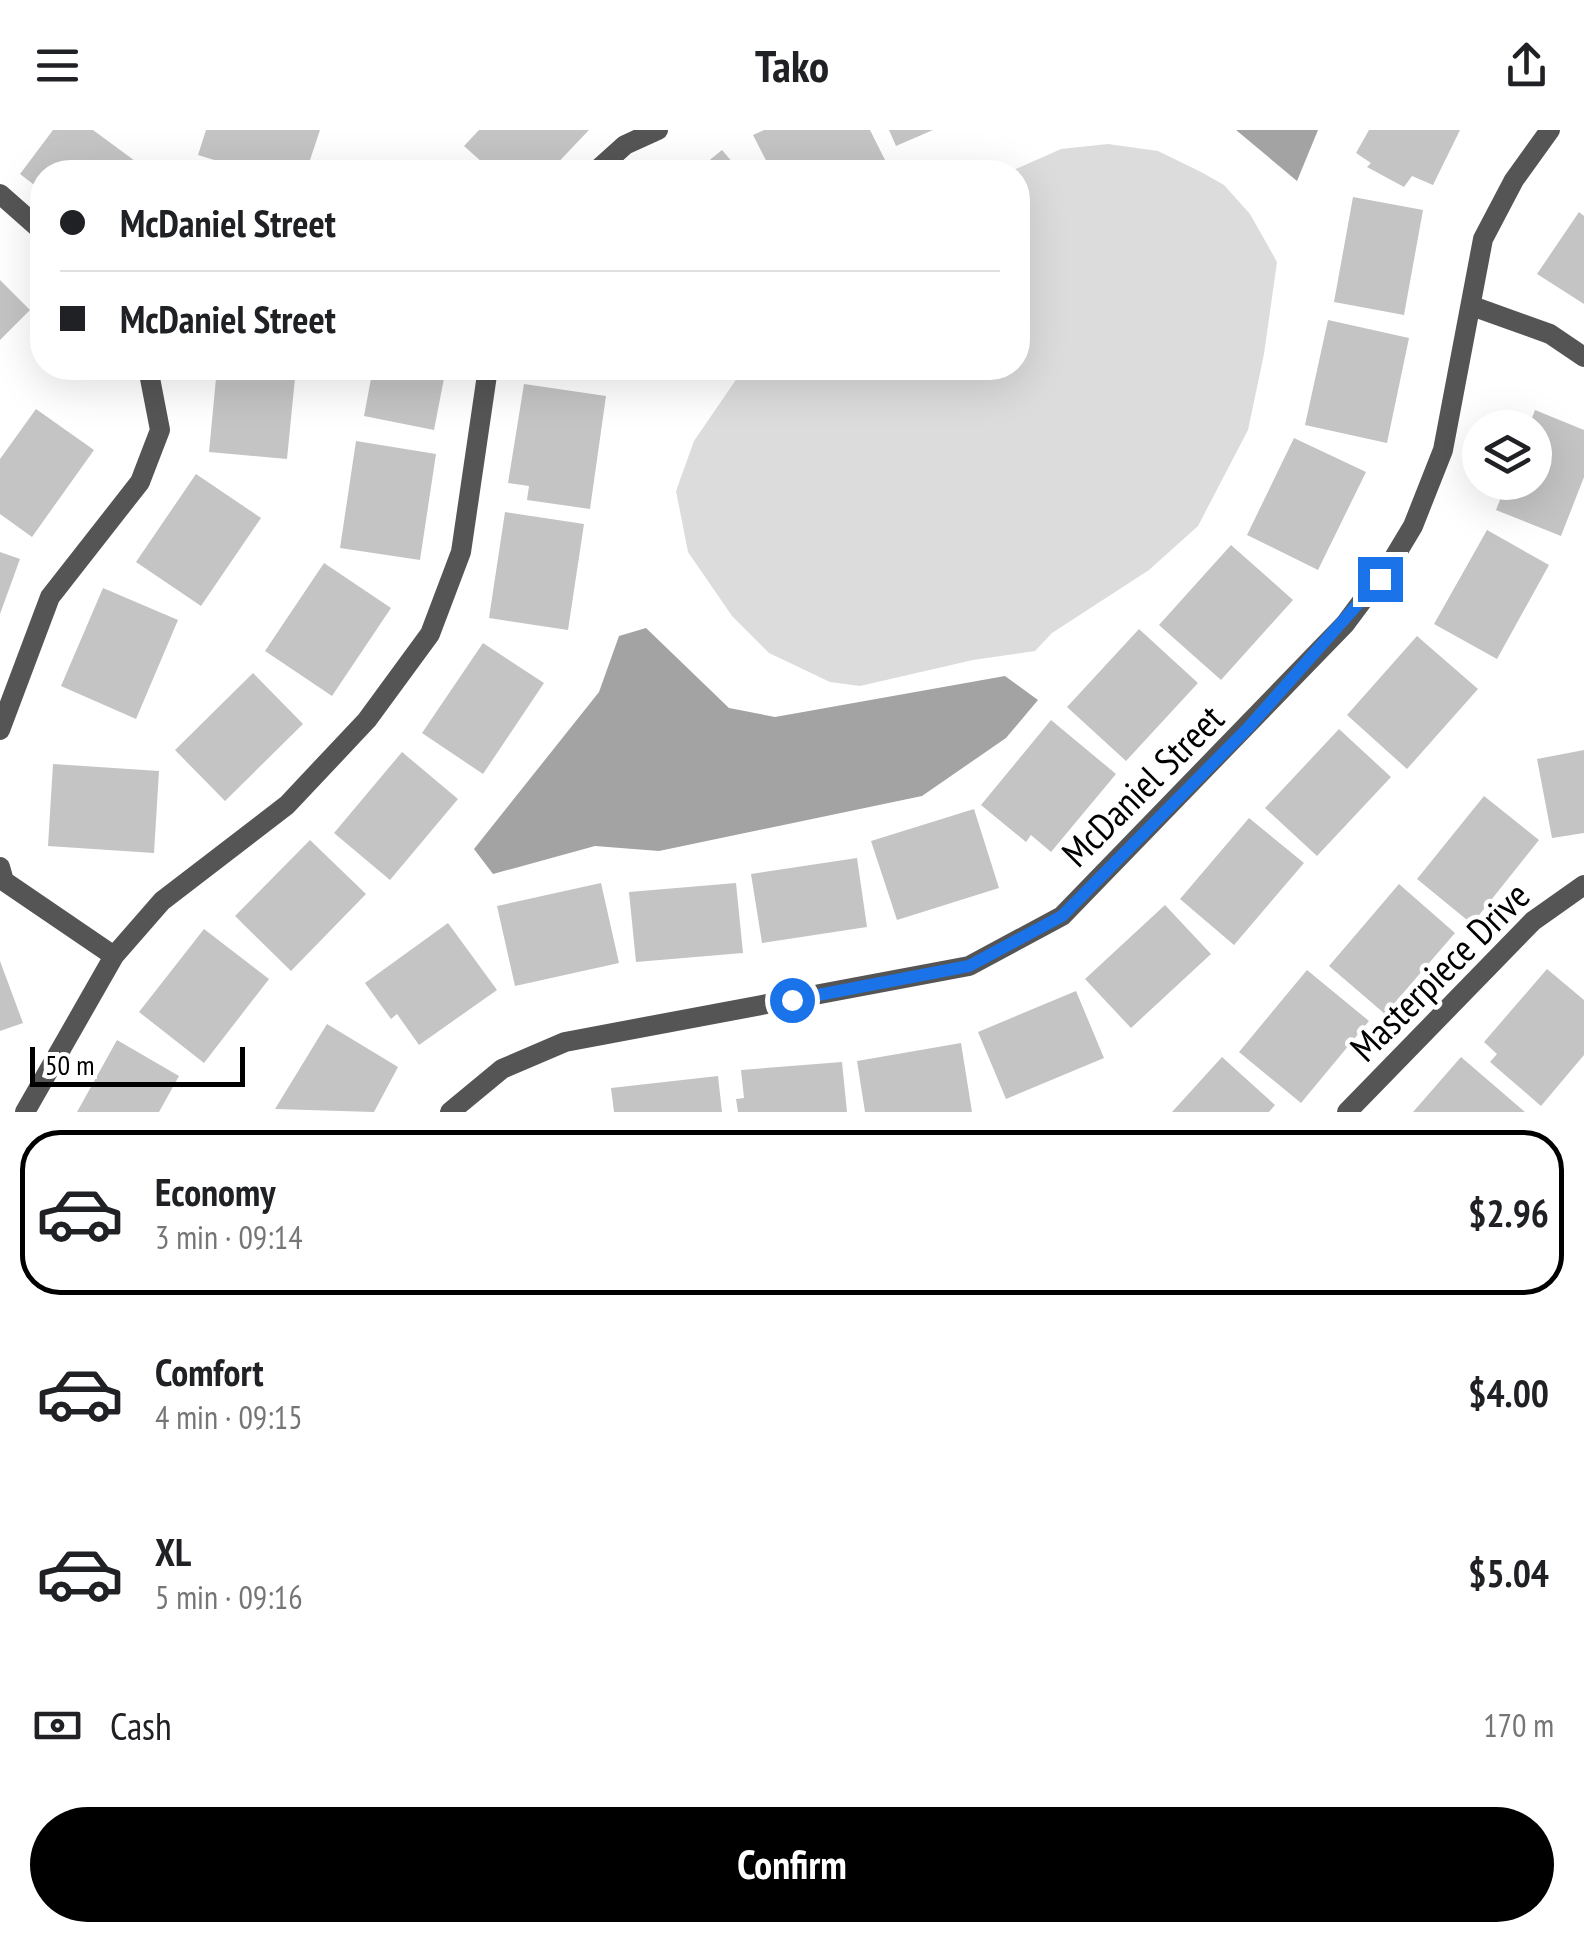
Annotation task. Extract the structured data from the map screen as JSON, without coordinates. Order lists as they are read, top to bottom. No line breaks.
{"streets":{"street":["McDaniel Street","Masterpiece Drive"]},"scale_bar":"50 m","page":{"header":"Tako","banner":["McDaniel Street","McDaniel Street"],"scale":"50 m","list":[{"name":"Economy","note":"3 min · 09:14","value":"$2.96"},{"name":"Comfort","note":"4 min · 09:15","value":"$4.00"},{"name":"XL","note":"5 min · 09:16","value":"$5.04"}],"pay":["Cash","170 m"],"buttons":"Confirm"}}
